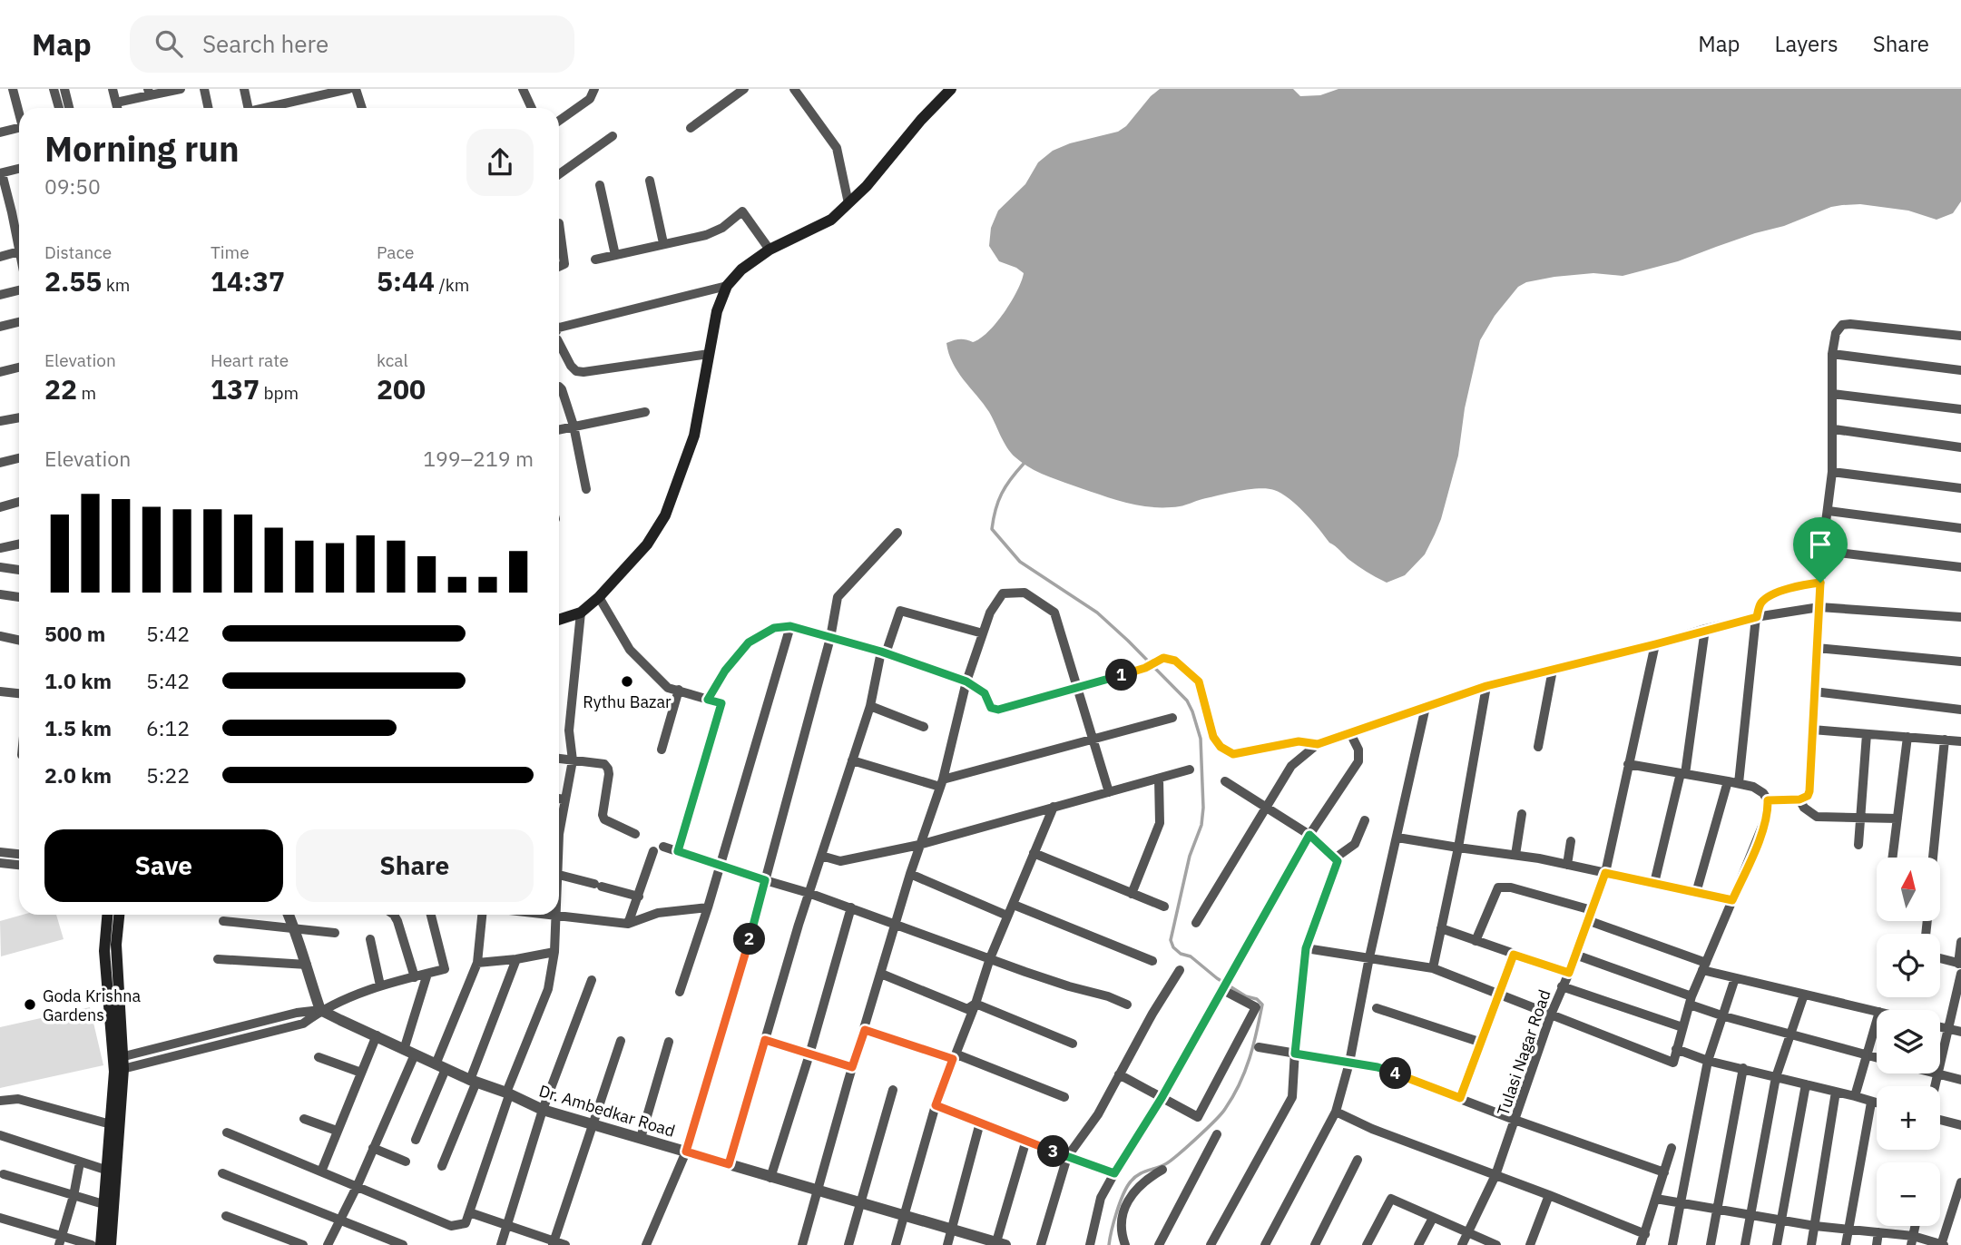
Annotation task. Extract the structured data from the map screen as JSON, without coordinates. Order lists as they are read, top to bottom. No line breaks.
{"streets":{"street":["Tulasi Nagar Road","Dr. Ambedkar Road"]},"places":["Rythu Bazar","Goda Krishna Gardens"],"north":"top","page":{"header":"Map","search":"Search here","nav":["Map","Layers","Share"],"heading":["Morning run","09:50"],"stats":[["Distance","2.55 km"],["Time","14:37"],["Pace","5:44 /km"],["Elevation","22 m"],["Heart rate","137 bpm"],["kcal","200"]],"chart":["Elevation","199–219 m"],"list":[{"name":"500 m","note":"5:42"},{"name":"1.0 km","note":"5:42"},{"name":"1.5 km","note":"6:12"},{"name":"2.0 km","note":"5:22"}],"pins":["1","2","4","3"],"buttons":["Save","Share"],"map_buttons":["+","−"]}}
